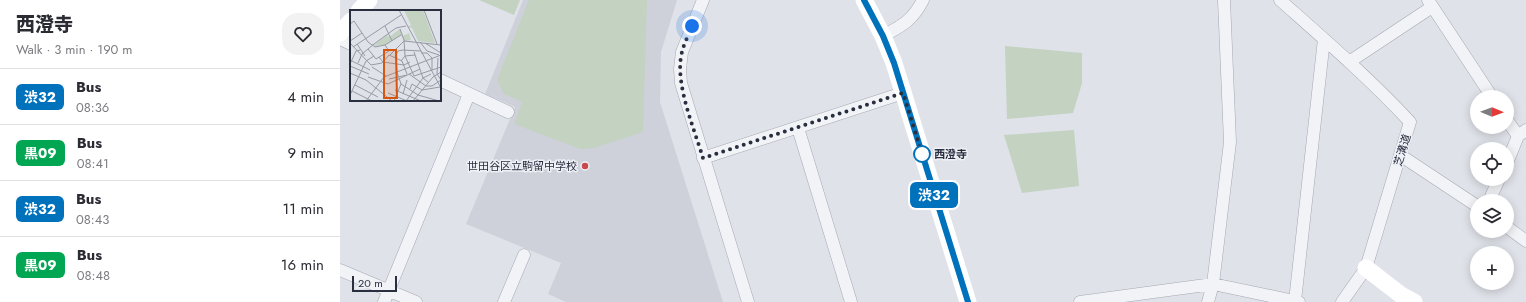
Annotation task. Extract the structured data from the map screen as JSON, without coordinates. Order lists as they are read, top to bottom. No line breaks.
{"streets":{"street":["芝溝道"]},"places":["西澄寺","世田谷区立駒留中学校"],"lines":["bus line 渋32"],"scale_bar":"20 m","north":"right","page":{"heading":["西澄寺","Walk · 3 min · 190 m"],"on_map":"渋32","list":[{"mark":"渋32","name":"Bus","note":"08:36","value":"4 min"},{"mark":"黒09","name":"Bus","note":"08:41","value":"9 min"},{"mark":"渋32","name":"Bus","note":"08:43","value":"11 min"},{"mark":"黒09","name":"Bus","note":"08:48","value":"16 min"}],"map_buttons":"+","scale":"20 m"}}
